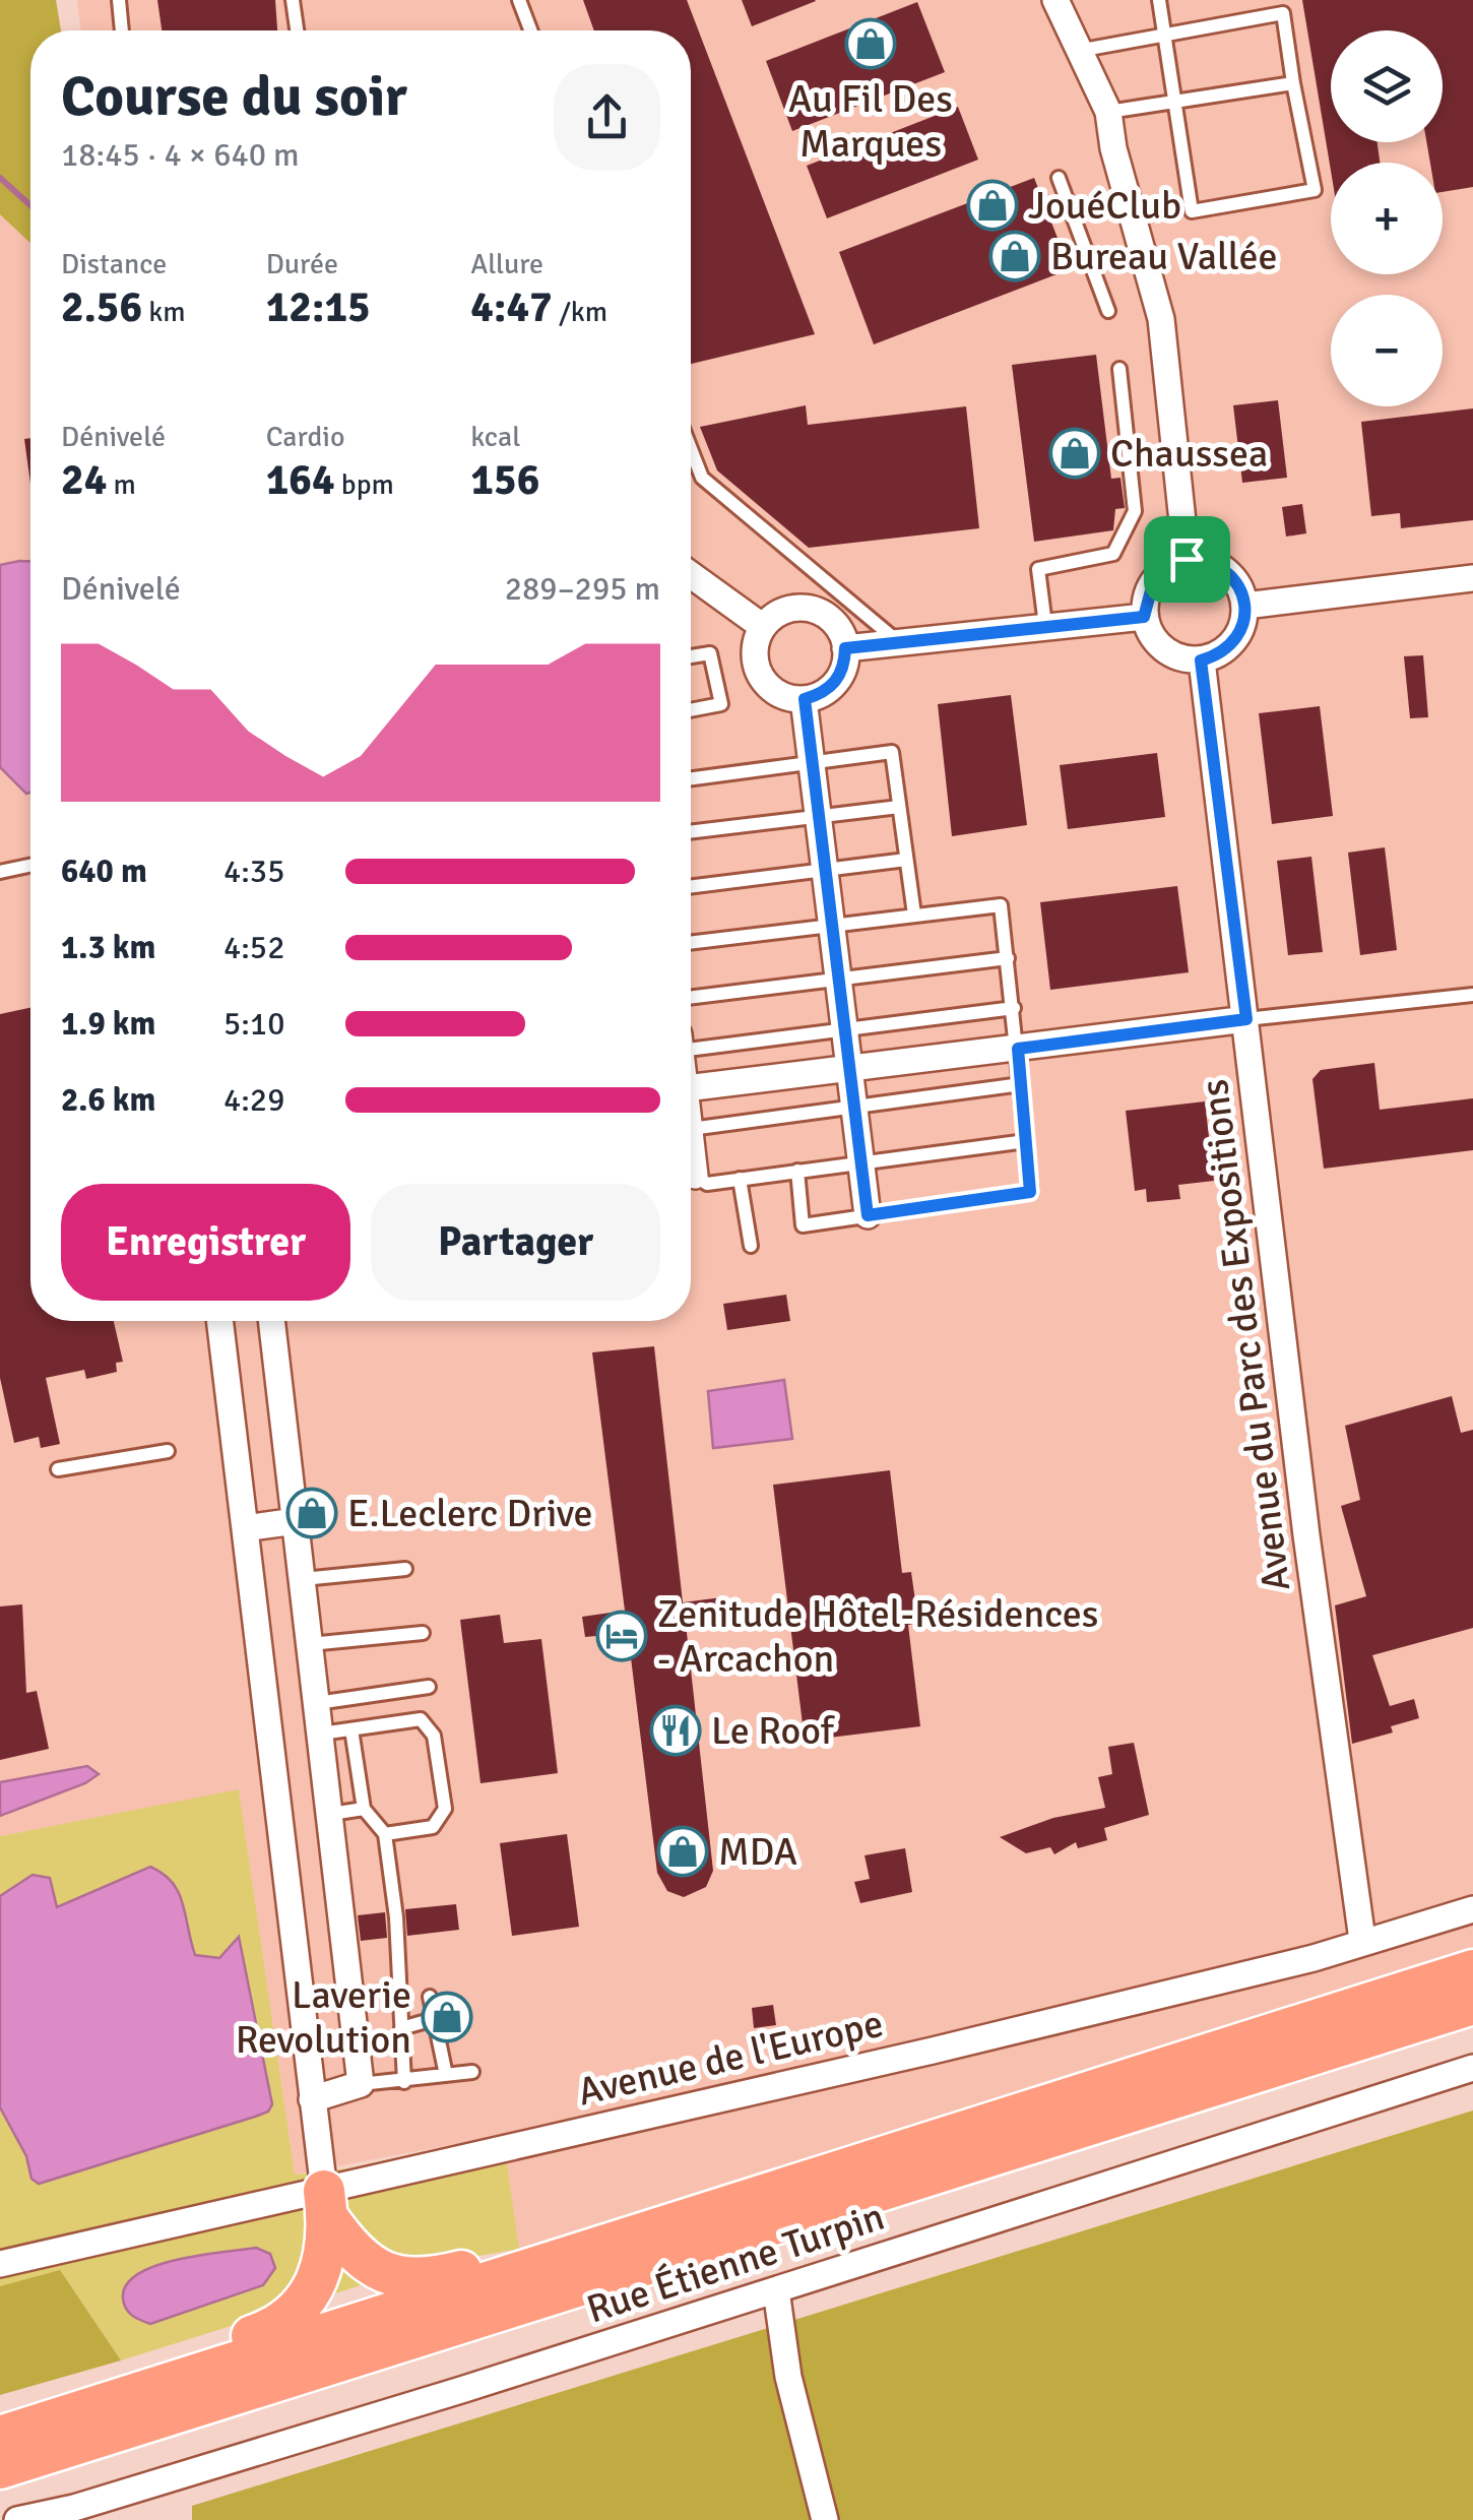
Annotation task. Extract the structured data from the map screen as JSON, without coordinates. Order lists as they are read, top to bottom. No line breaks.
{"streets":{"street":["Avenue du Parc des Expositions","Avenue de l'Europe","Rue Étienne Turpin"]},"crossings":[["Avenue du Parc des Expositions","Avenue de l'Europe"]],"places":{"shop":["Au Fil Des Marques","JouéClub","Bureau Vallée","Chaussea","E.Leclerc Drive","MDA","Laverie Revolution"],"hotel":["Zenitude Hôtel-Résidences - Arcachon"],"restaurant":["Le Roof"]},"page":{"map_buttons":["+","−"],"heading":["Course du soir","18:45 · 4 × 640 m"],"stats":[["Distance","2.56 km"],["Durée","12:15"],["Allure","4:47 /km"],["Dénivelé","24 m"],["Cardio","164 bpm"],["kcal","156"]],"chart":["Dénivelé","289–295 m"],"list":[{"name":"640 m","note":"4:35"},{"name":"1.3 km","note":"4:52"},{"name":"1.9 km","note":"5:10"},{"name":"2.6 km","note":"4:29"}],"buttons":["Enregistrer","Partager"]}}
